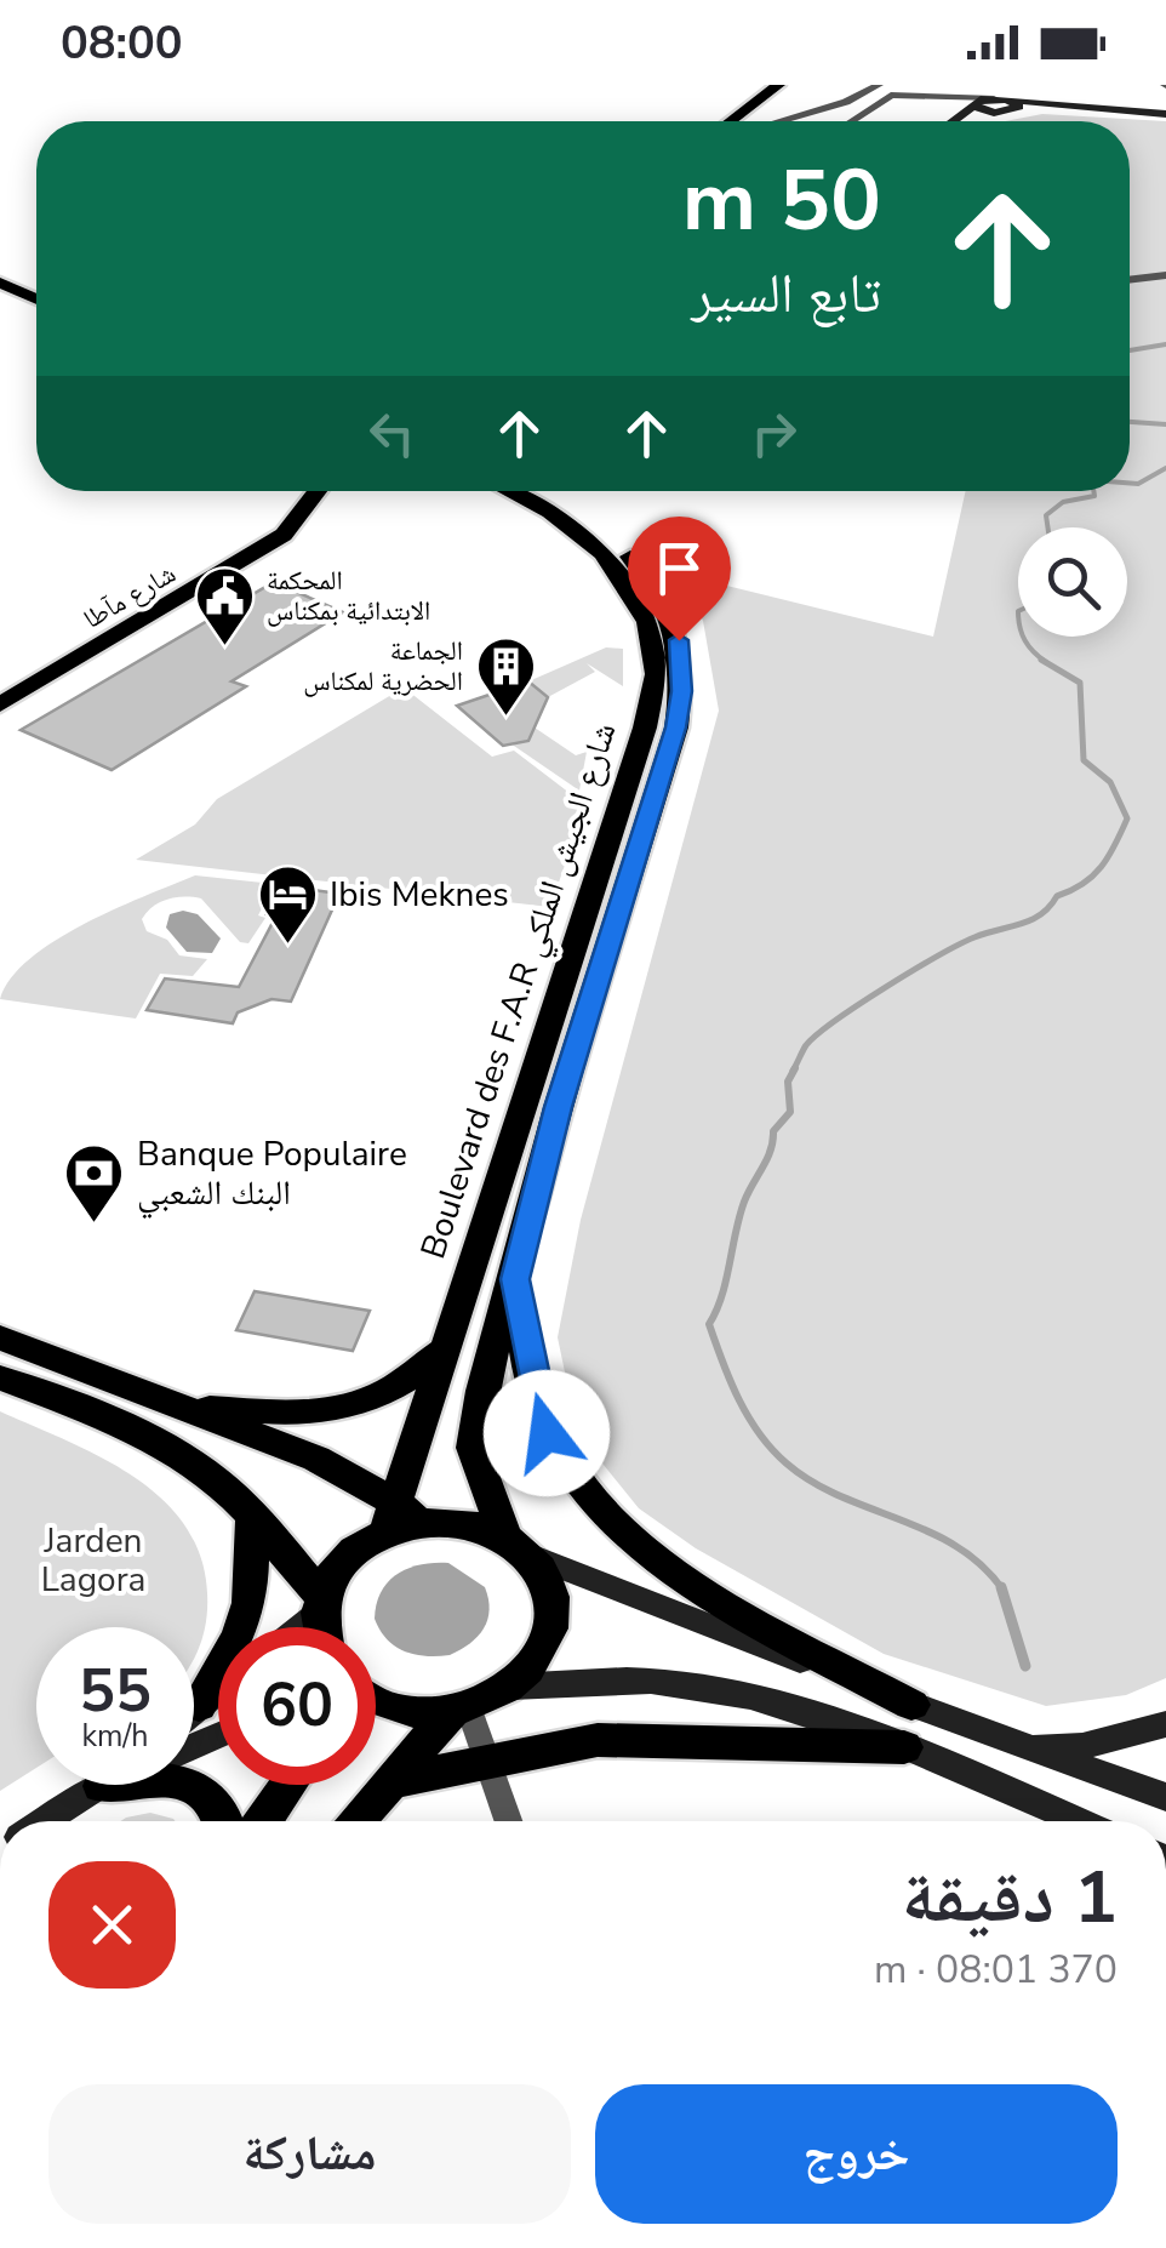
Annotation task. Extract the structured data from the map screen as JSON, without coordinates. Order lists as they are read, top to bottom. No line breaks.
{"streets":{"main road":["شارع مآطا","Boulevard des F.A.R شارع الجيش الملكي"]},"parks":["Jarden Lagora"],"places":{"public building":["المحكمة الابتدائية بمكناس"],"building":["الجماعة الحضرية لمكناس"],"hotel":["Ibis Meknes"],"bank":["Banque Populaire البنك الشعبي"]},"page":{"status":"08:00","turn":["50 m","تابع السير"],"speed":"55 km/h","limit":"60","heading":["1 دقيقة","370 m · 08:01"],"buttons":["خروج","مشاركة"]}}
